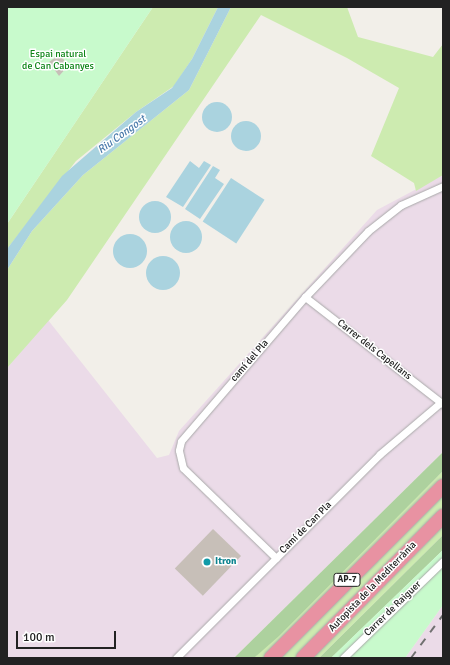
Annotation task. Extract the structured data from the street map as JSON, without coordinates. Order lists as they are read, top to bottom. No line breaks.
{"streets":{"highway":["AP-7","Autopista de la Mediterrània"],"street":["Carrer dels Capellans","camí del Pla","Camí de Can Pla","Carrer de Raiguer"]},"crossings":[["Carrer dels Capellans","camí del Pla"],["Carrer dels Capellans","Camí de Can Pla"],["camí del Pla","Camí de Can Pla"]],"water":["Riu Congost"],"parks":["Espai natural de Can Cabanyes"],"places":["Itron"],"scale_bar":"100 m"}
